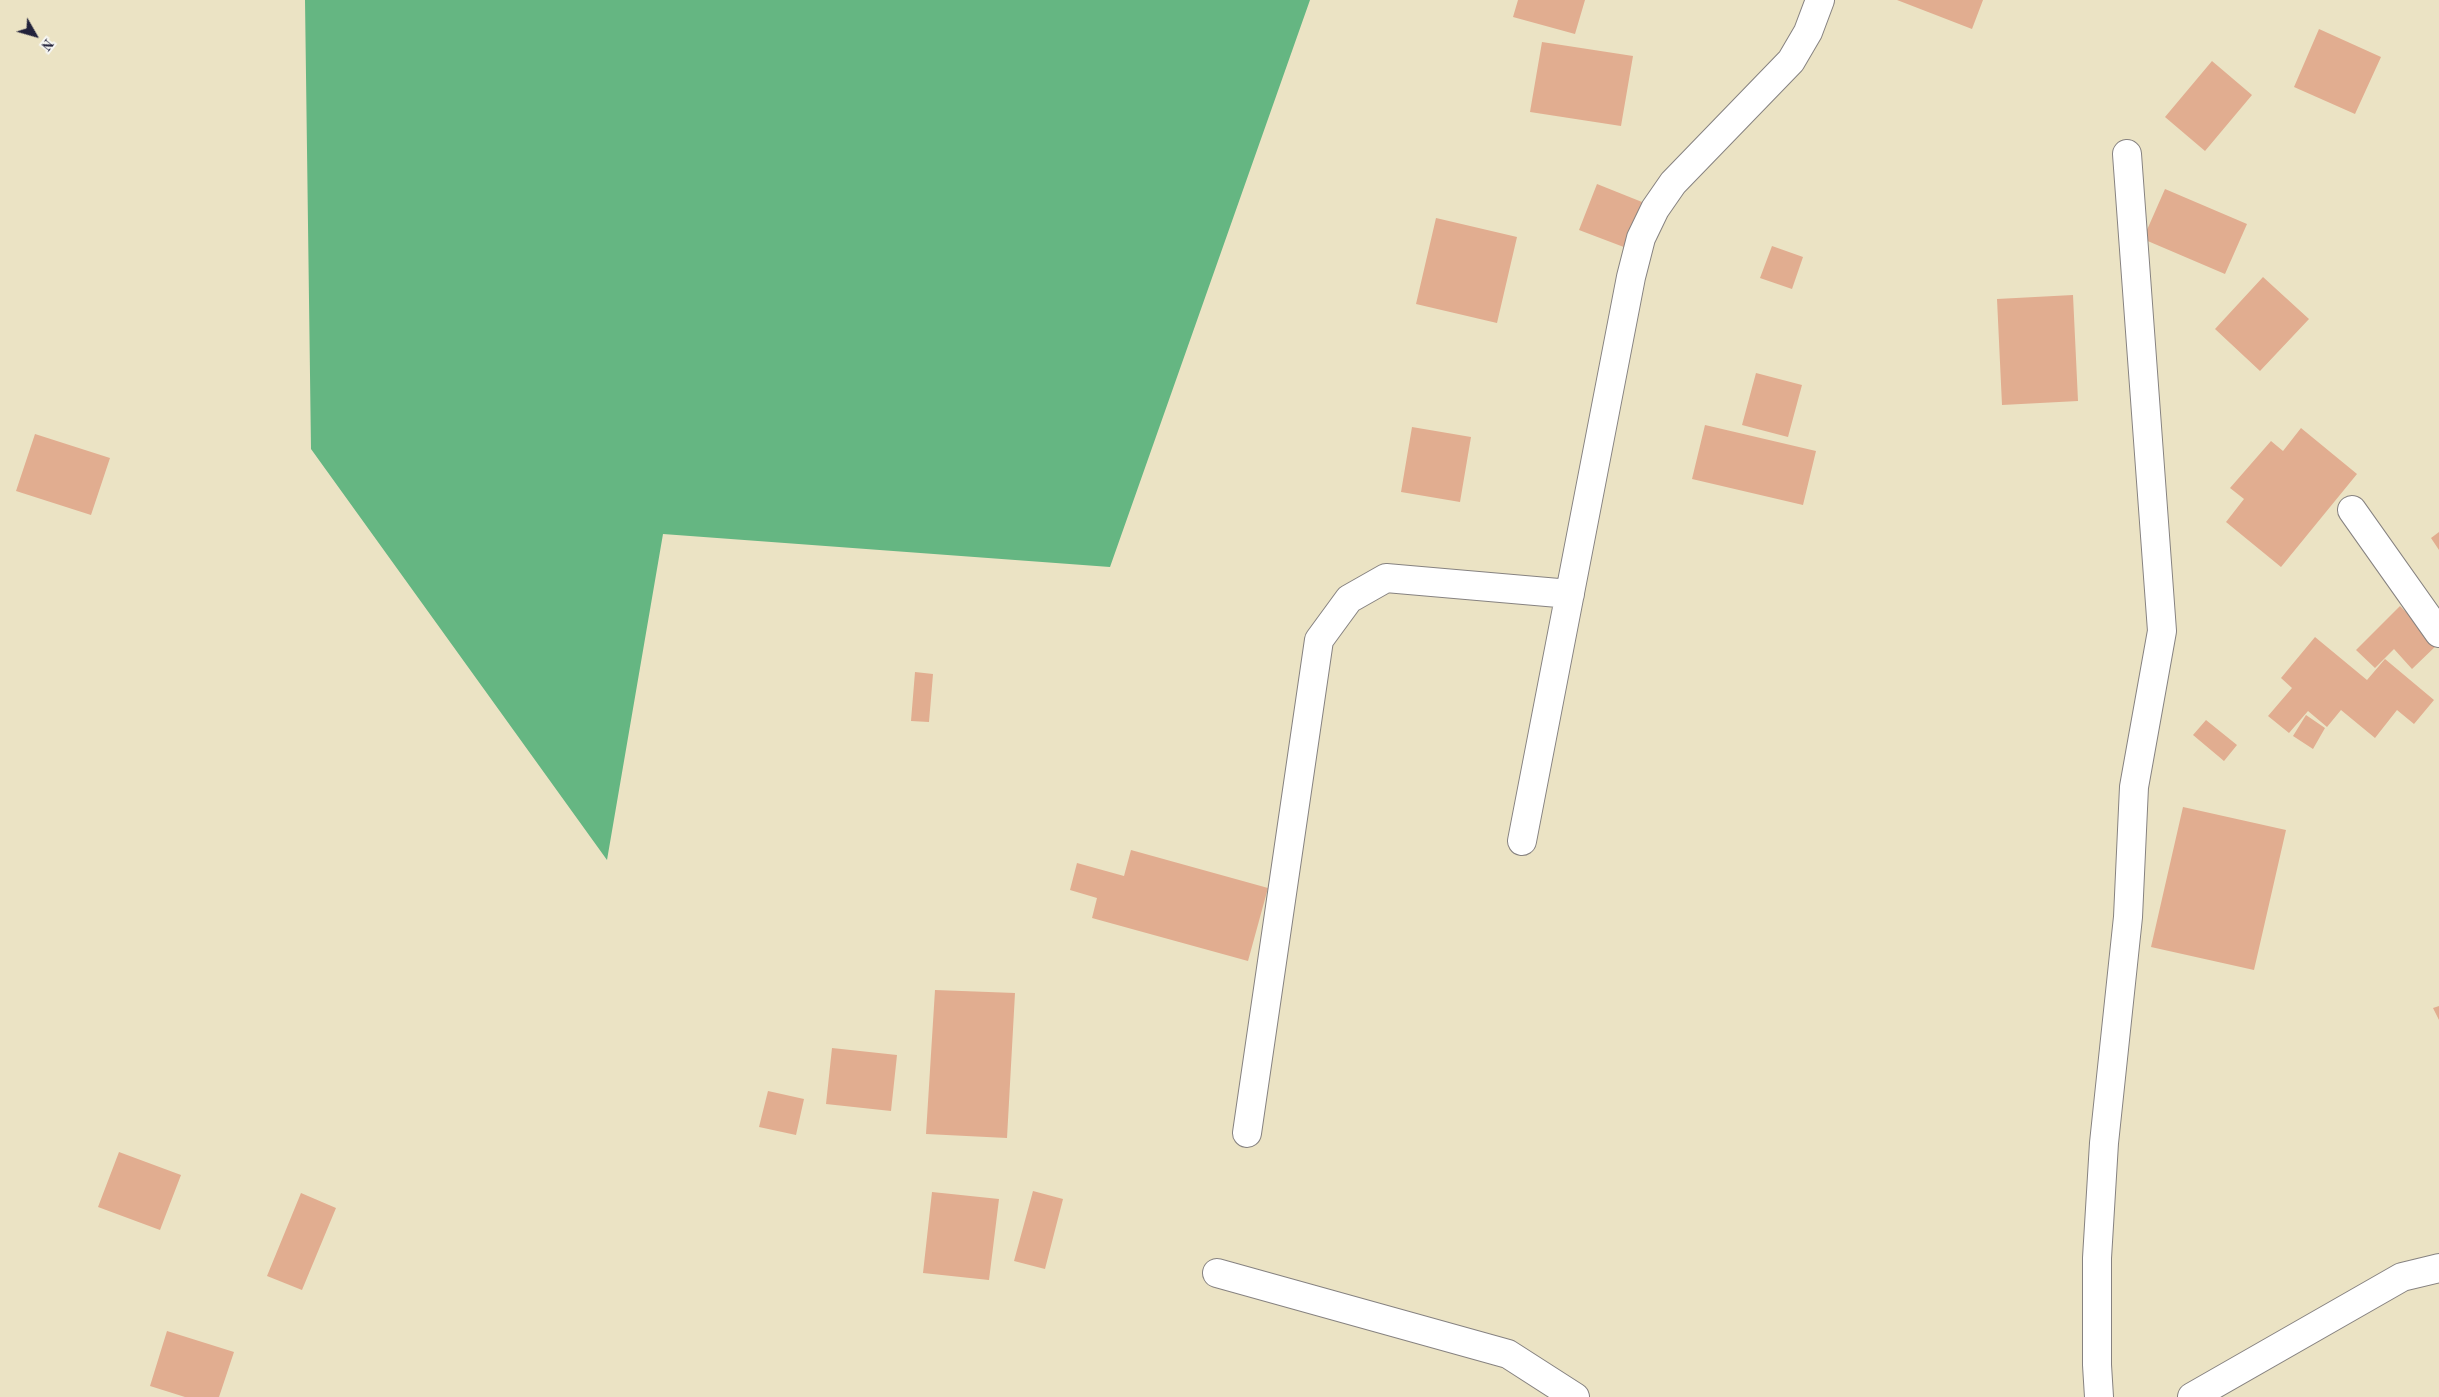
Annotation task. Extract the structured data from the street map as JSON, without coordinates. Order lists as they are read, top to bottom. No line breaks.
{"north":"bottom right"}
